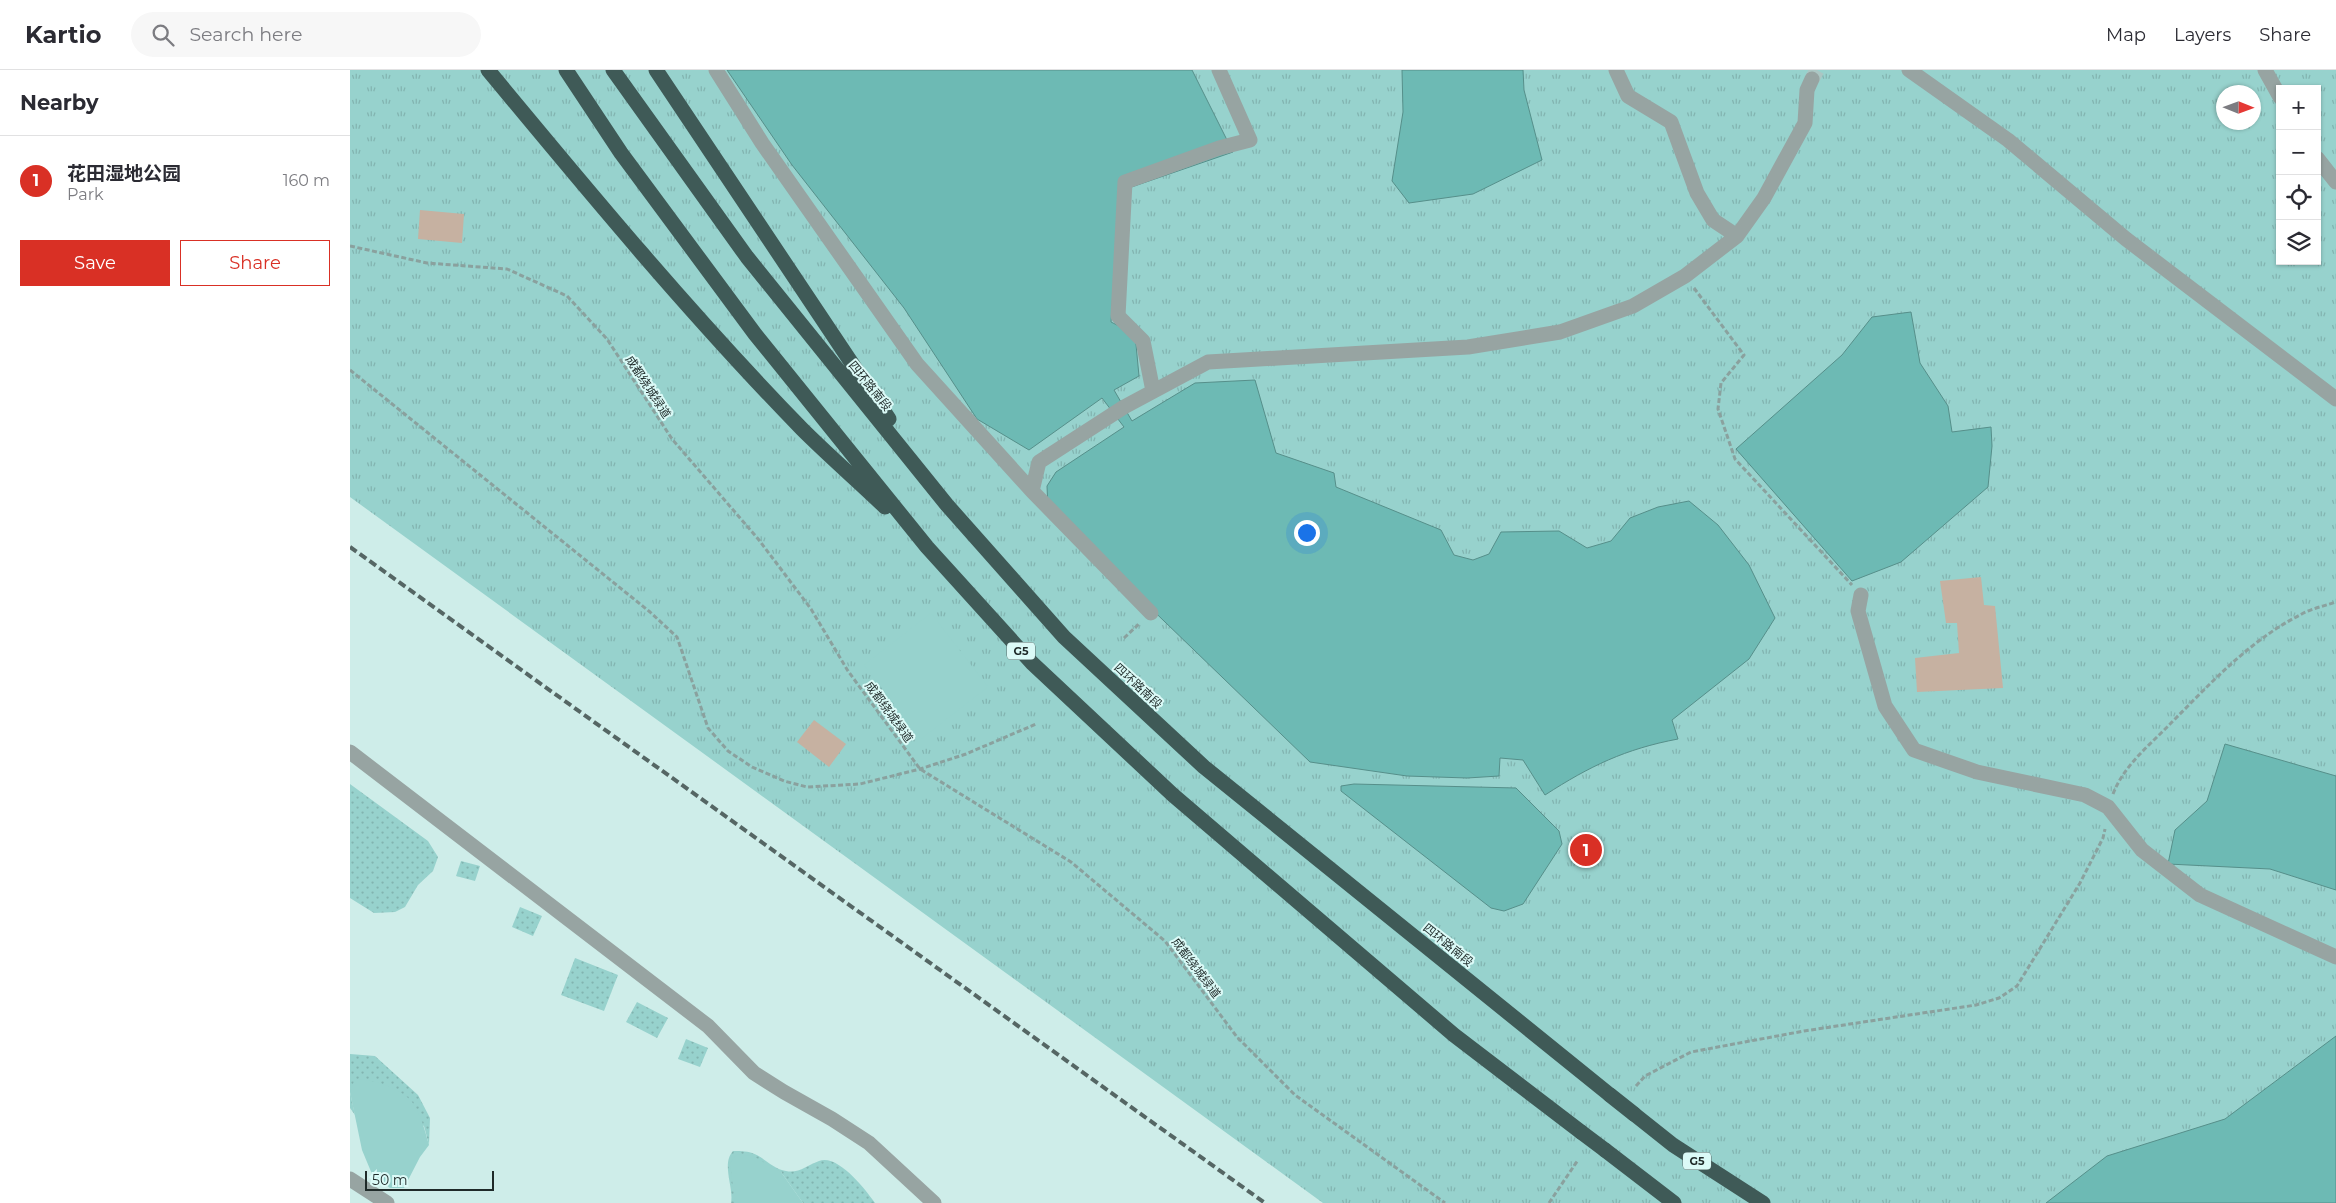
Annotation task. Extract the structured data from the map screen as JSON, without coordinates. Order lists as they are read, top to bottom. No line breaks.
{"streets":{"highway":["四环路南段","G5"],"path":["成都绕城绿道"]},"scale_bar":"50 m","north":"right","page":{"header":"Kartio","search":"Search here","nav":["Map","Layers","Share"],"heading":"Nearby","map_buttons":["+","−"],"list":[{"mark":"1","name":"花田湿地公园","note":"Park","value":"160 m"}],"buttons":["Save","Share"],"pins":"1","scale":"50 m"}}
